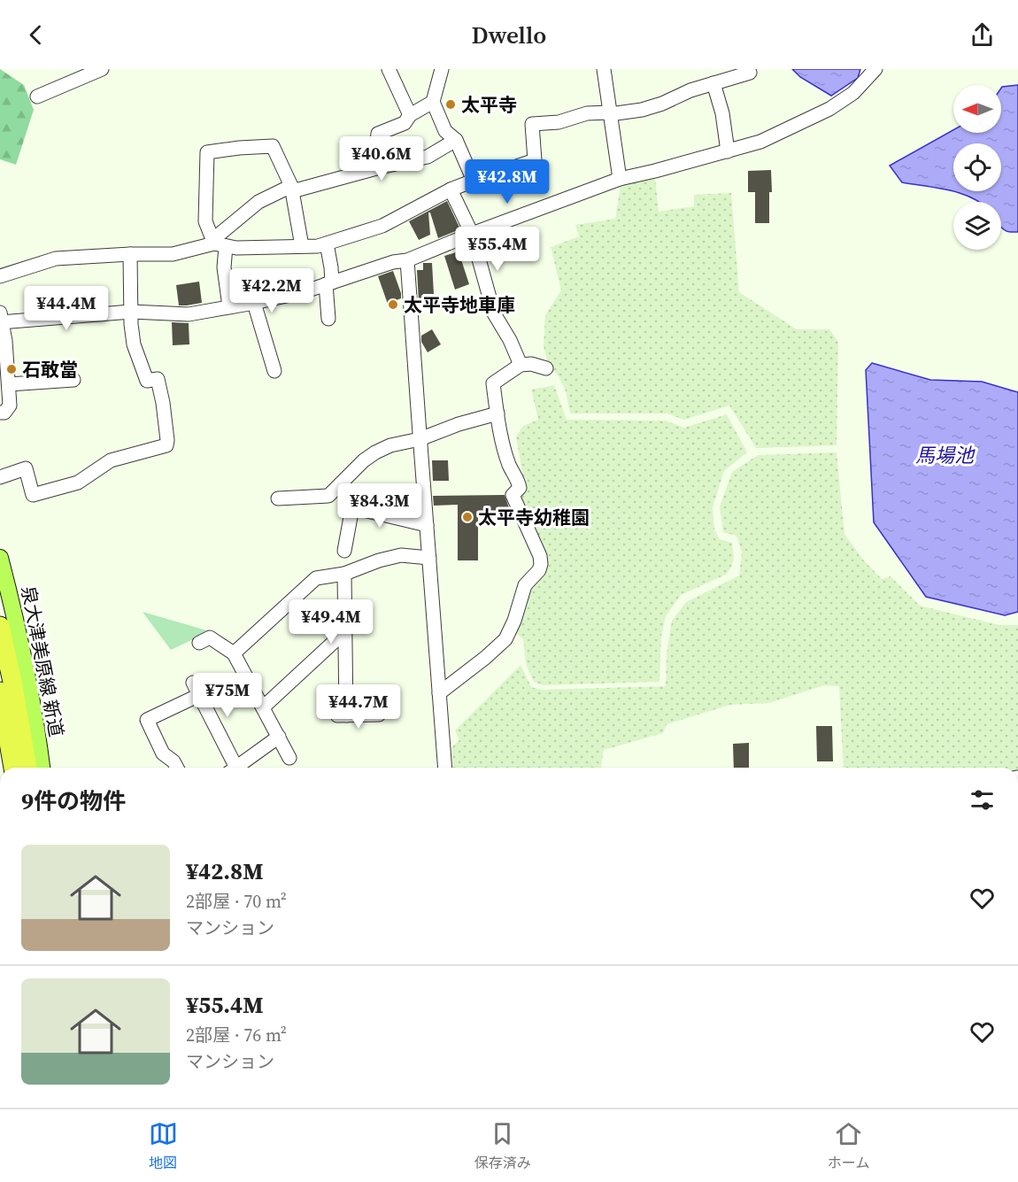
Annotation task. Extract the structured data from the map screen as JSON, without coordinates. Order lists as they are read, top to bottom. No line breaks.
{"streets":{"main road":["泉大津美原線 新道"]},"water":["馬場池"],"places":["太平寺","太平寺地車庫","石敢當","太平寺幼稚園"],"north":"left","page":{"header":"Dwello","price":["¥40.6M","¥42.8M","¥55.4M","¥42.2M","¥44.4M","¥84.3M","¥49.4M","¥75M","¥44.7M"],"heading":"9件の物件","list":[{"name":"¥42.8M","note":"2部屋 · 70 m² · マンション"},{"name":"¥55.4M","note":"2部屋 · 76 m² · マンション"}],"tabs":["地図","保存済み","ホーム"]}}
